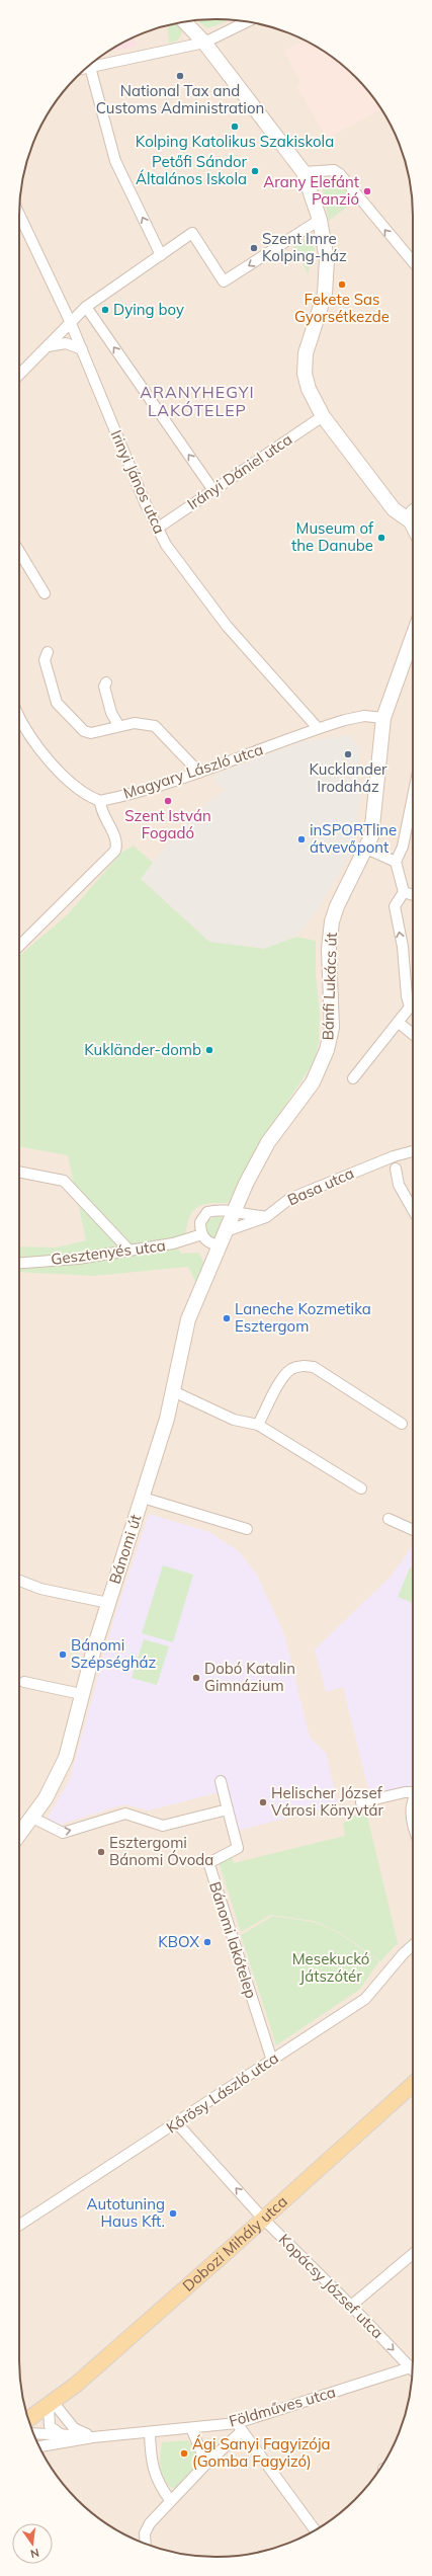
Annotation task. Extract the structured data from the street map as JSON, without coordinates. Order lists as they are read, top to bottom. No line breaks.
{"streets":{"main road":["Bánfi Lukács út","Bánomi út","Dobozi Mihály utca"],"street":["Irányi Dániel utca","Irinyi János utca","Magyary László utca","Basa utca","Gesztenyés utca","Bánomi lakótelep","Kőrösy László utca","Kopácsy József utca","Földműves utca"]},"crossings":[["Irányi Dániel utca","Irinyi János utca"],["Irinyi János utca","Magyary László utca"],["Magyary László utca","Bánfi Lukács út"],["Bánfi Lukács út","Basa utca"],["Bánfi Lukács út","Bánomi út"],["Bánomi lakótelep","Kőrösy László utca"],["Kőrösy László utca","Kopácsy József utca"],["Dobozi Mihály utca","Kopácsy József utca"],["Dobozi Mihály utca","Földműves utca"]],"districts":["ARANYHEGYI LAKÓTELEP"],"parks":["Mesekuckó Játszótér"],"places":["National Tax and Customs Administration","Kolping Katolikus Szakiskola","Petőfi Sándor Általános Iskola","Arany Elefánt Panzió","Szent Imre Kolping-ház","Fekete Sas Gyorsétkezde","Dying boy","Museum of the Danube","Kucklander Irodaház","Szent István Fogadó","inSPORTline átvevőpont","Kukländer-domb","Laneche Kozmetika Esztergom","Bánomi Szépségház","Dobó Katalin Gimnázium","Helischer József Városi Könyvtár","Esztergomi Bánomi Óvoda","KBOX","Autotuning Haus Kft.","Ági Sanyi Fagyizója (Gomba Fagyizó)"],"north":"bottom"}
